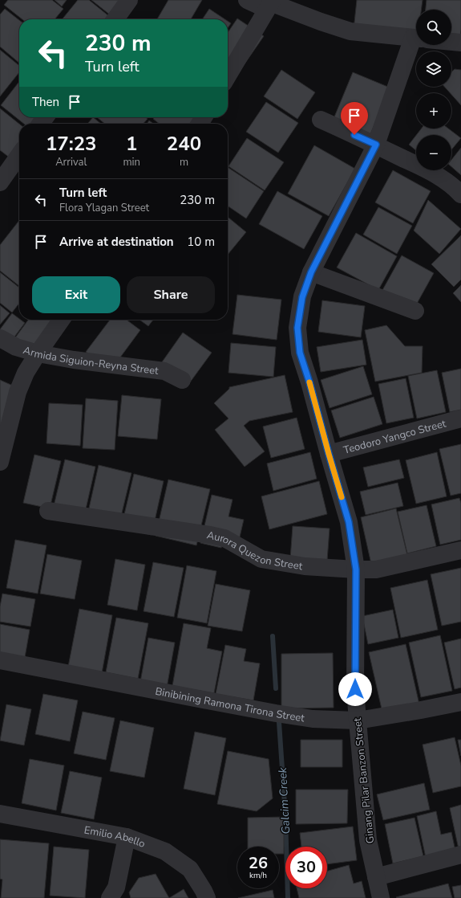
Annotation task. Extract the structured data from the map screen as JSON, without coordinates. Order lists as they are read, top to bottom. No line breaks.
{"streets":{"street":["Armida Siguion-Reyna Street","Teodoro Yangco Street","Aurora Quezon Street","Binibining Ramona Tirona Street","Ginang Pilar Banzon Street","Emilio Abello"]},"crossings":[["Teodoro Yangco Street","Ginang Pilar Banzon Street"],["Aurora Quezon Street","Ginang Pilar Banzon Street"],["Binibining Ramona Tirona Street","Ginang Pilar Banzon Street"]],"water":["Galcim Creek"],"page":{"map_buttons":["+","−"],"turn":["230 m","Turn left"],"then":"Then","eta":["17:23","Arrival","1","min","240","m"],"list":[{"name":"Turn left","note":"Flora Ylagan Street","value":"230 m"},{"name":"Arrive at destination","value":"10 m"}],"buttons":["Exit","Share"],"speed":"26 km/h","limit":"30"}}
